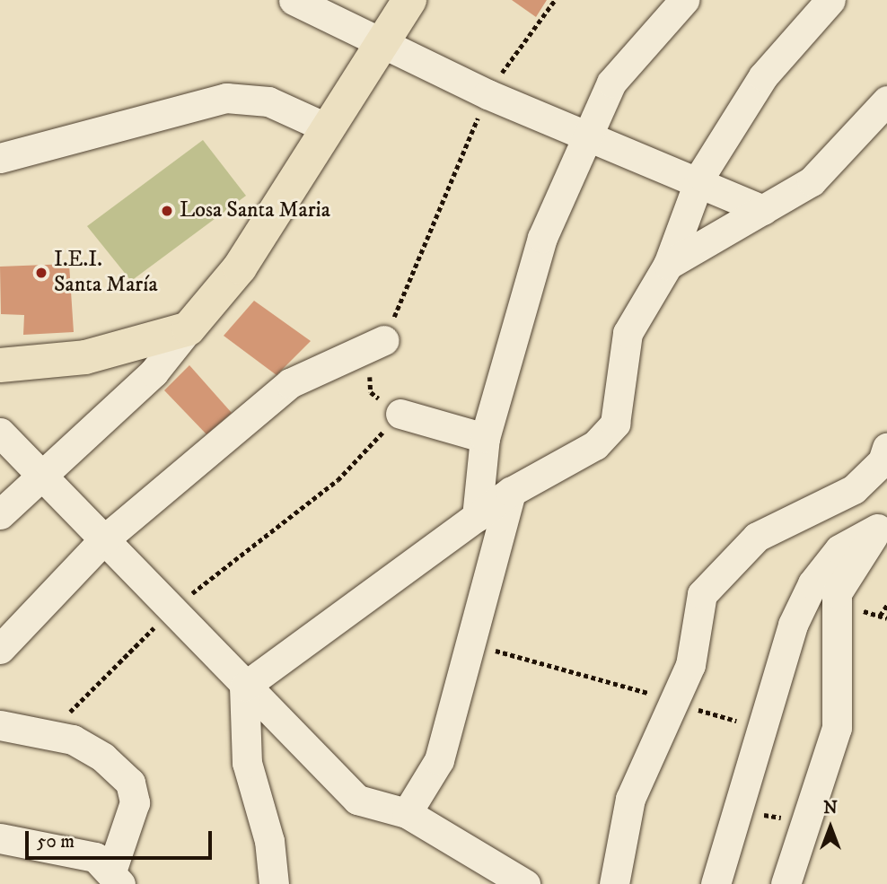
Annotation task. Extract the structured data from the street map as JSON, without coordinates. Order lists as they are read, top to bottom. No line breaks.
{"places":["Losa Santa Maria","I.E.I. Santa María"],"scale_bar":"50 m","north":"top"}
